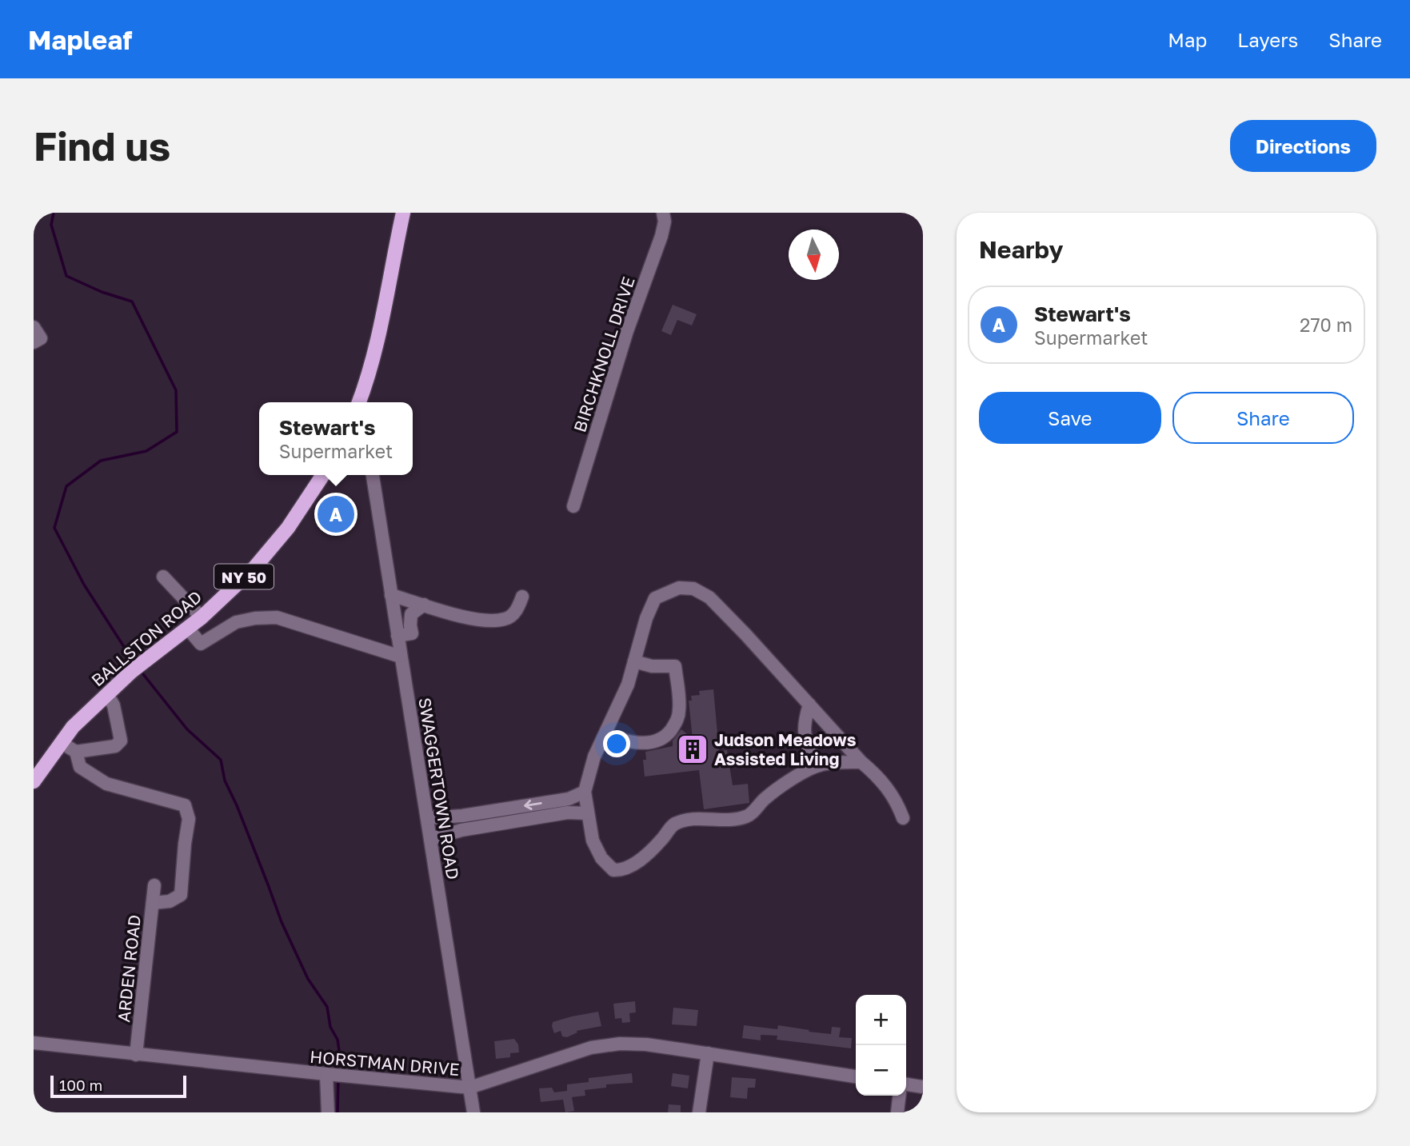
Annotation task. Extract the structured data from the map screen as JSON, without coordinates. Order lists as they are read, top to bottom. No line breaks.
{"streets":{"main road":["NY 50","BALLSTON ROAD"],"street":["BIRCHKNOLL DRIVE","SWAGGERTOWN ROAD","ARDEN ROAD","HORSTMAN DRIVE"]},"crossings":[["SWAGGERTOWN ROAD","HORSTMAN DRIVE"],["ARDEN ROAD","HORSTMAN DRIVE"]],"places":{"building":["Judson Meadows Assisted Living"]},"scale_bar":"100 m","north":"bottom","page":{"header":"Mapleaf","nav":["Map","Layers","Share"],"buttons":["Directions",["Save","Share"]],"title":"Find us","heading":"Nearby","list":[{"mark":"A","name":"Stewart's","note":"Supermarket","value":"270 m"}],"popup":["Stewart's","Supermarket"],"pins":"A","map_buttons":["+","−"],"scale":"100 m"}}
